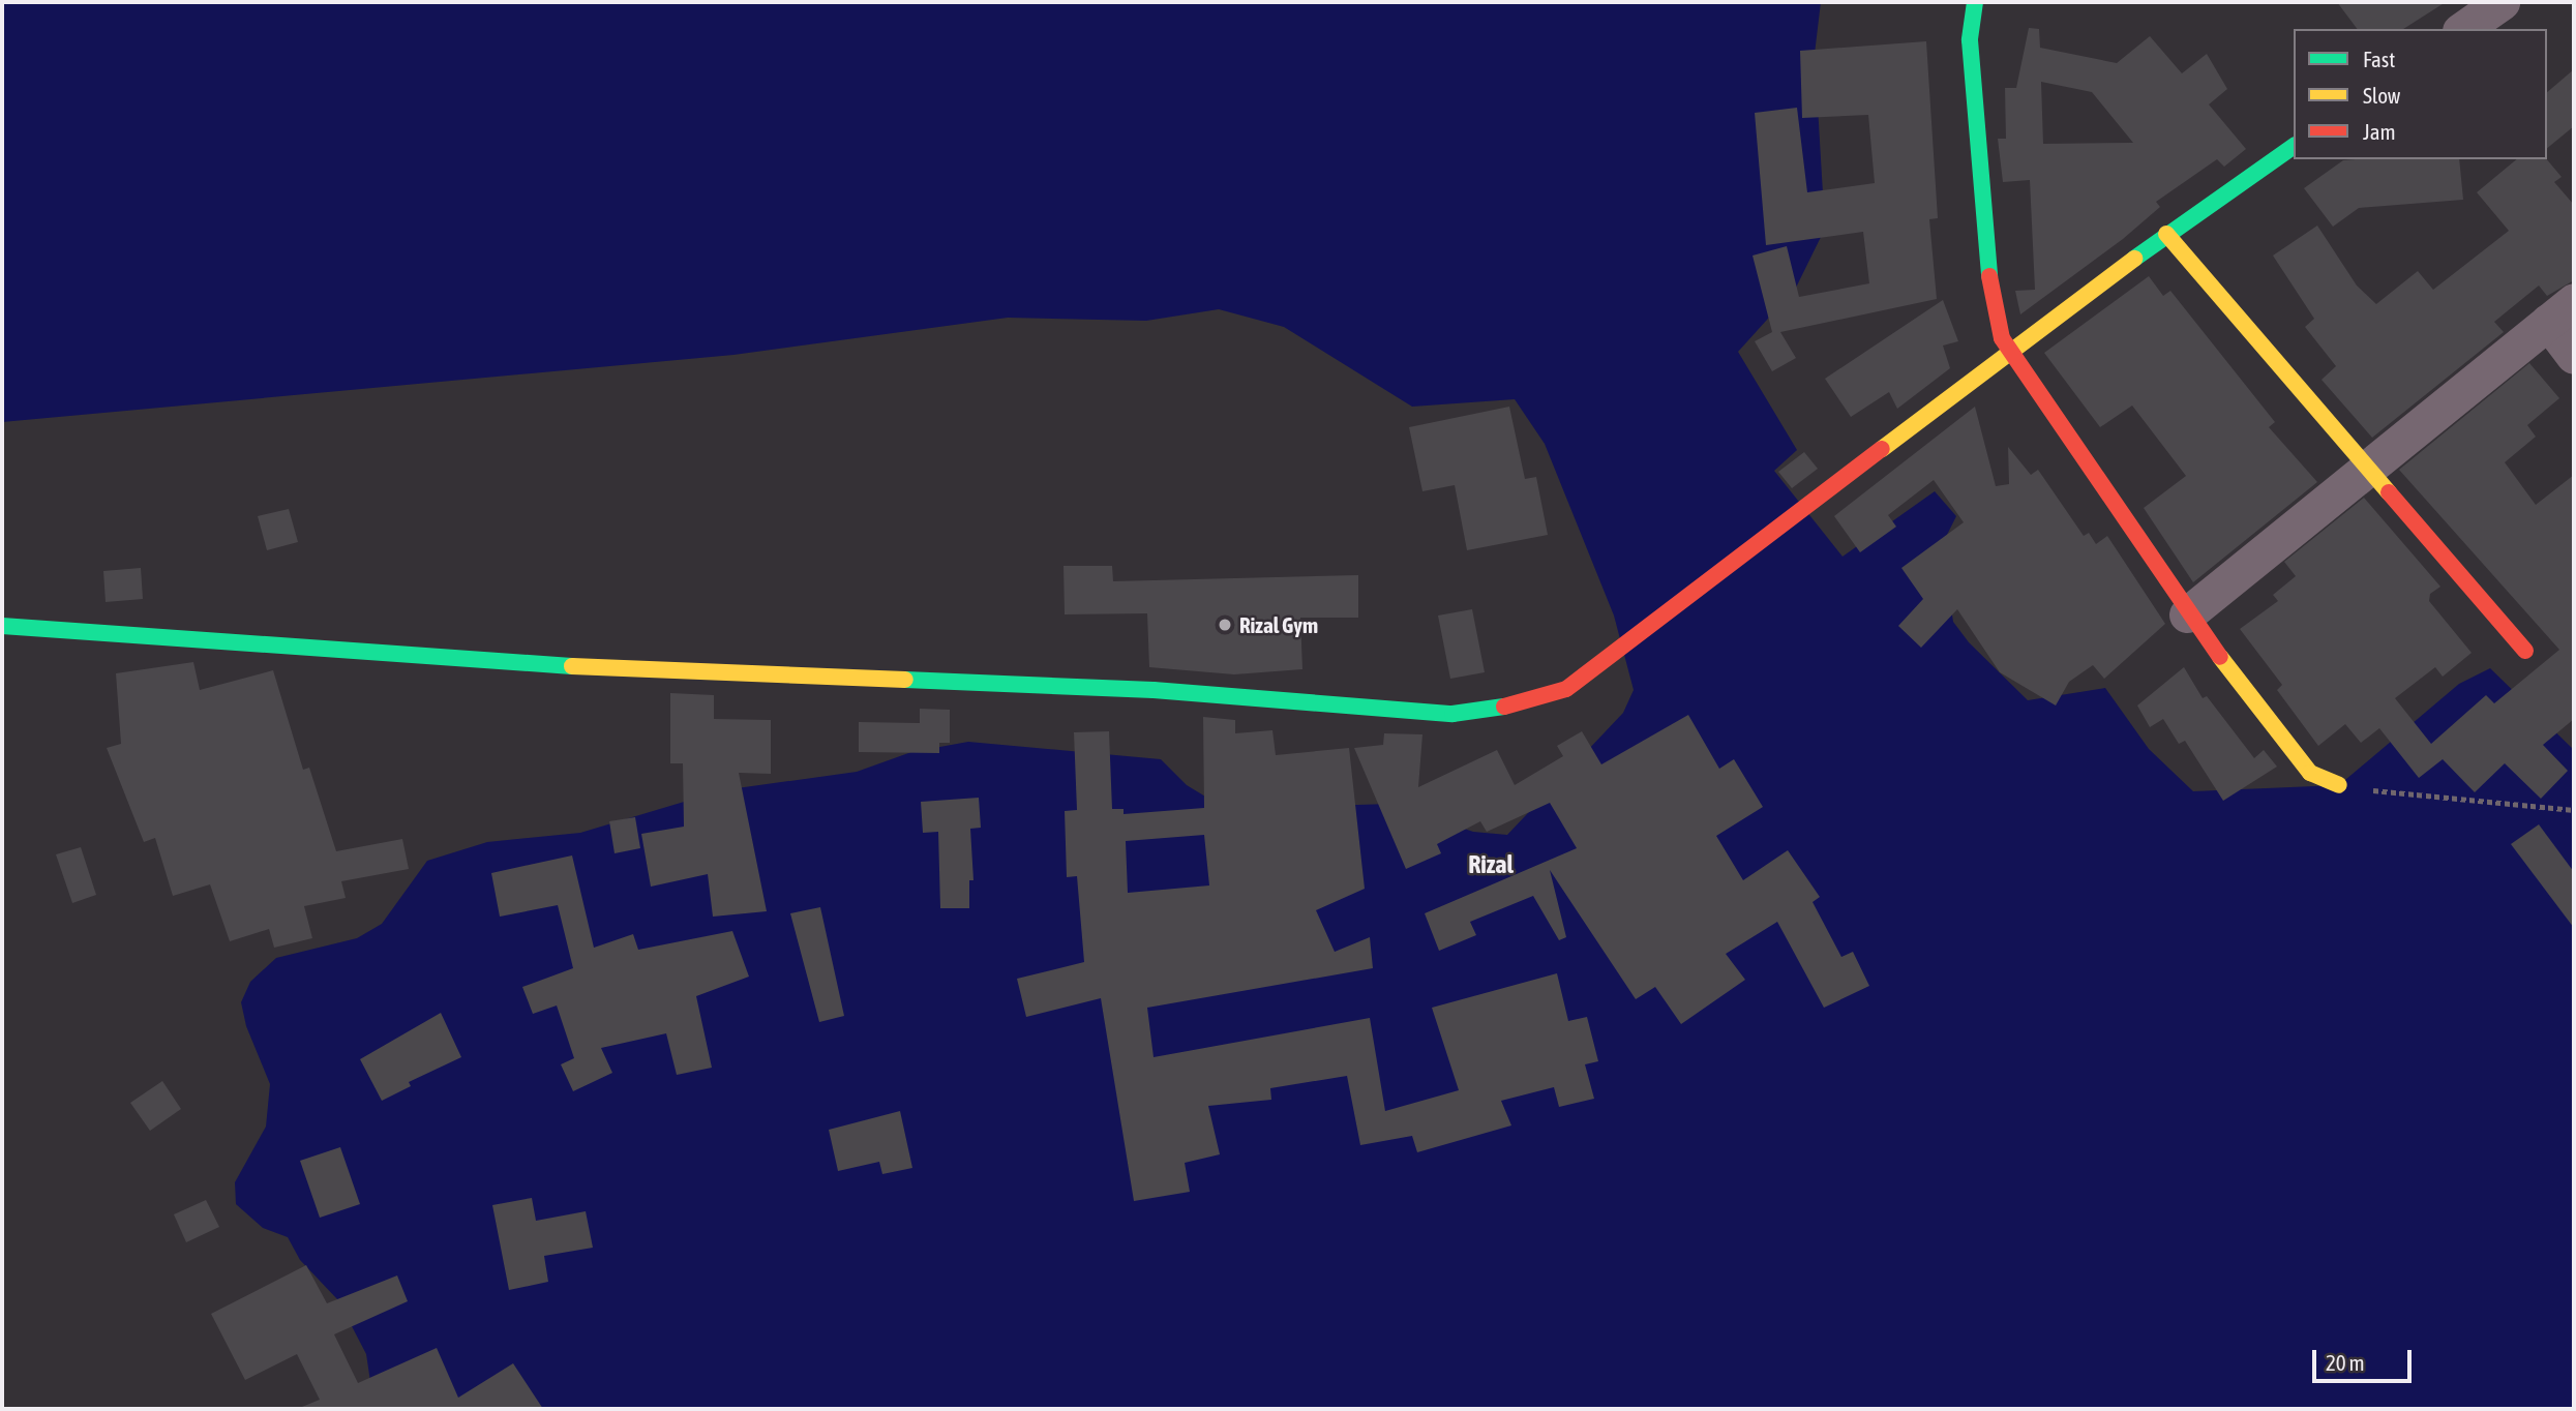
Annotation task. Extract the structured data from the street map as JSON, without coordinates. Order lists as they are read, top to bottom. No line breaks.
{"districts":["Rizal"],"places":["Rizal Gym"],"legend":["Fast","Slow","Jam"],"scale_bar":"20 m"}
